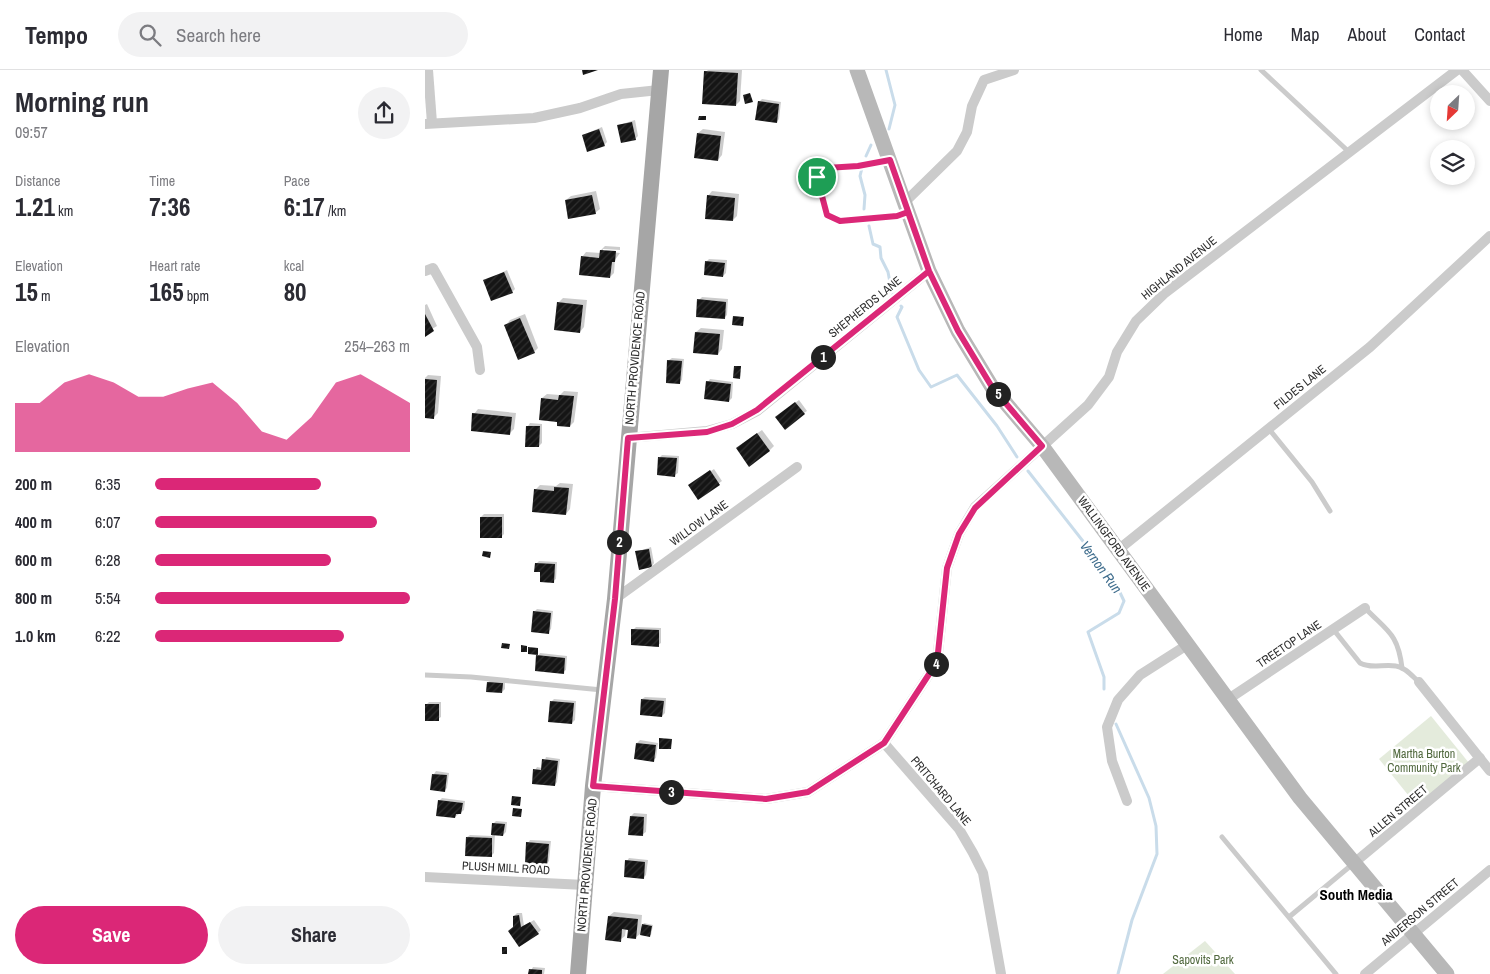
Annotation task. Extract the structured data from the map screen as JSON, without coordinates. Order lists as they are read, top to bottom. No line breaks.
{"streets":{"main road":["NORTH PROVIDENCE ROAD"],"street":["HIGHLAND AVENUE","SHEPHERDS LANE","FILDES LANE","WILLOW LANE","WALLINGFORD AVENUE","TREETOP LANE","PRITCHARD LANE","ALLEN STREET","PLUSH MILL ROAD","ANDERSON STREET"]},"crossings":[["HIGHLAND AVENUE","NORTH PROVIDENCE ROAD"],["HIGHLAND AVENUE","WALLINGFORD AVENUE"],["HIGHLAND AVENUE","PRITCHARD LANE"],["SHEPHERDS LANE","NORTH PROVIDENCE ROAD"],["SHEPHERDS LANE","WALLINGFORD AVENUE"],["NORTH PROVIDENCE ROAD","WILLOW LANE"],["NORTH PROVIDENCE ROAD","PLUSH MILL ROAD"],["FILDES LANE","WALLINGFORD AVENUE"],["WALLINGFORD AVENUE","TREETOP LANE"],["WALLINGFORD AVENUE","ALLEN STREET"],["WALLINGFORD AVENUE","ANDERSON STREET"]],"districts":["South Media"],"water":["Vernon Run"],"parks":["Martha Burton Community Park","Sapovits Park"],"north":"bottom left","page":{"header":"Tempo","search":"Search here","nav":["Home","Map","About","Contact"],"heading":["Morning run","09:57"],"stats":[["Distance","1.21 km"],["Time","7:36"],["Pace","6:17 /km"],["Elevation","15 m"],["Heart rate","165 bpm"],["kcal","80"]],"chart":["Elevation","254–263 m"],"pins":["1","5","2","4","3"],"list":[{"name":"200 m","note":"6:35"},{"name":"400 m","note":"6:07"},{"name":"600 m","note":"6:28"},{"name":"800 m","note":"5:54"},{"name":"1.0 km","note":"6:22"}],"buttons":["Save","Share"]}}
